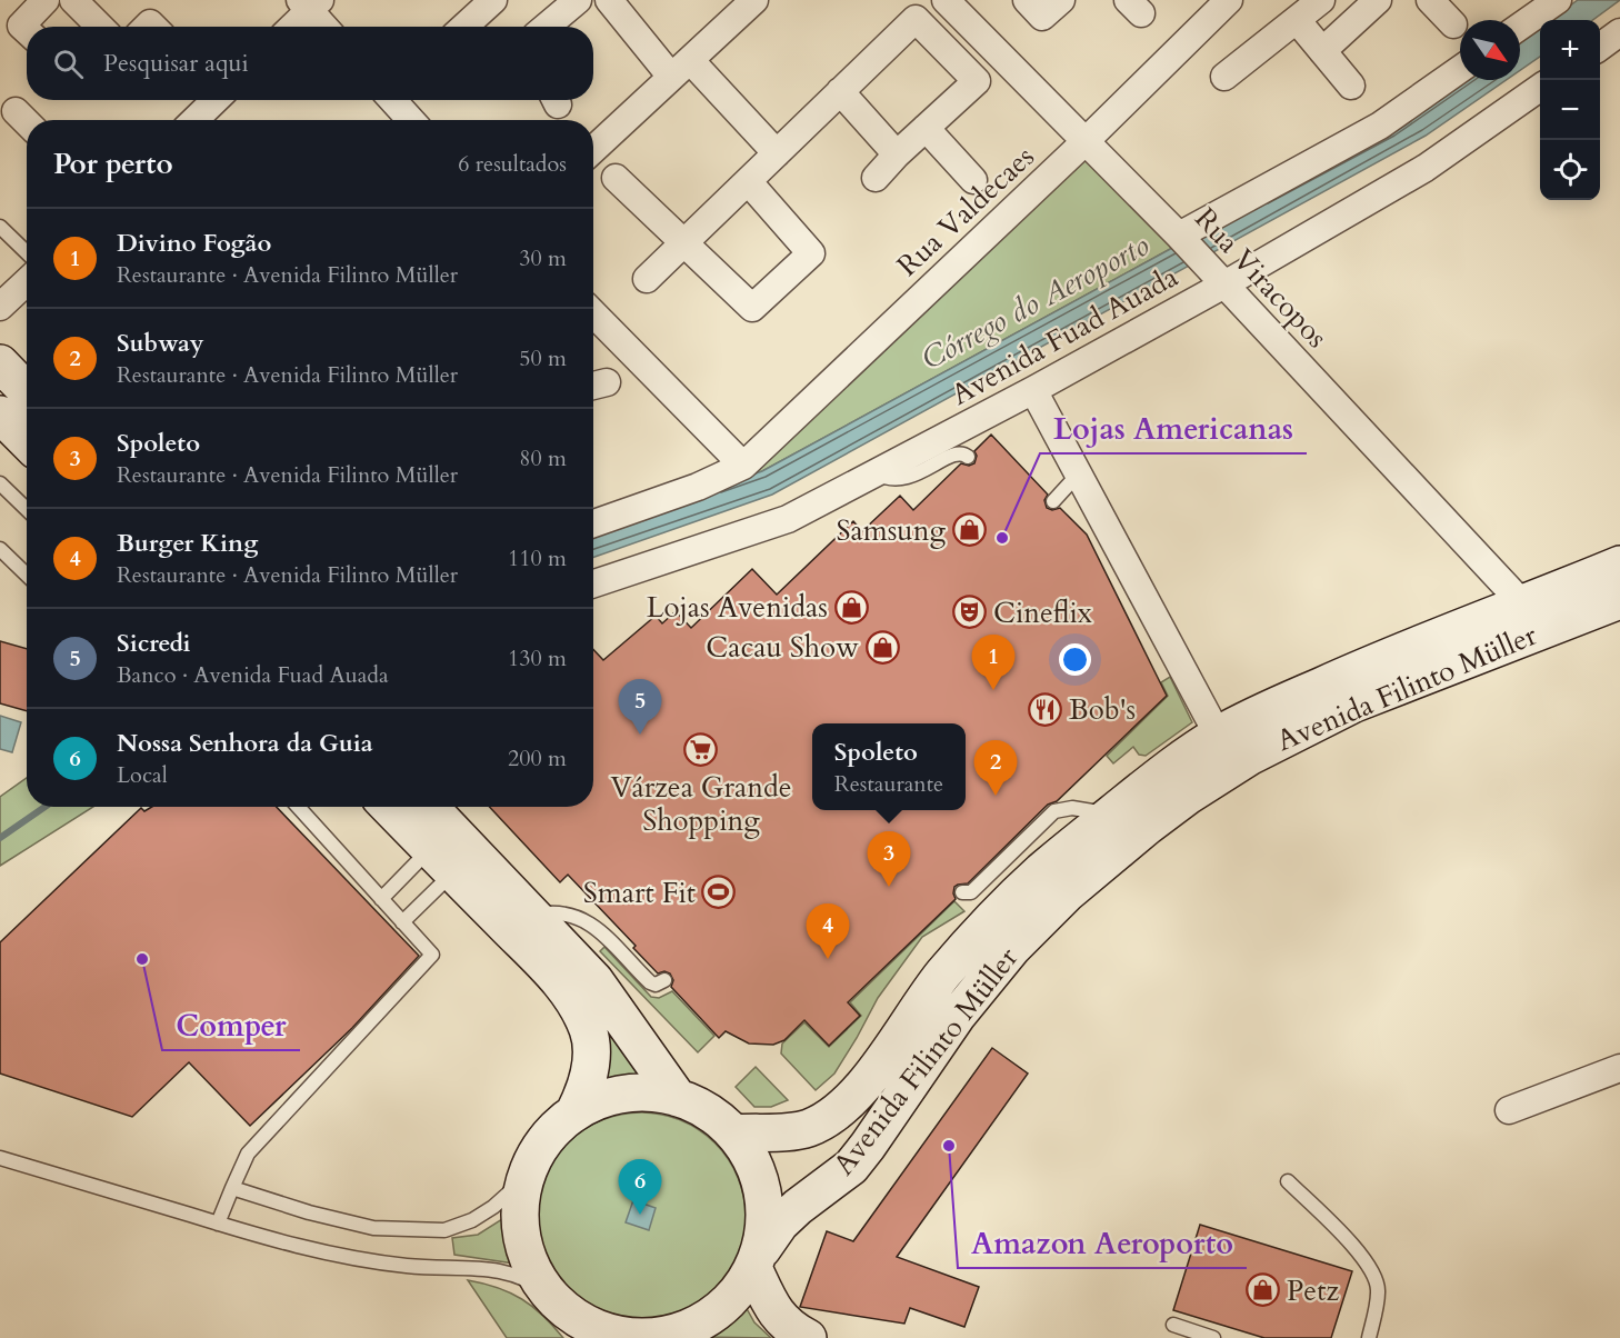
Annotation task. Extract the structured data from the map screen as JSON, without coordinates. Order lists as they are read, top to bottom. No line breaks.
{"streets":{"main road":["Avenida Filinto Müller"],"street":["Rua Valdecaes","Rua Viracopos","Avenida Fuad Auada"]},"crossings":[["Rua Valdecaes","Rua Viracopos"],["Rua Viracopos","Avenida Fuad Auada"],["Rua Viracopos","Avenida Filinto Müller"]],"water":["Córrego do Aeroporto"],"places":{"shop":["Samsung","Lojas Avenidas","Cacau Show","Petz"],"other":["Lojas Americanas","Comper","Amazon Aeroporto"],"theatre":["Cineflix"],"restaurant":["Bob's"],"supermarket":["Várzea Grande Shopping"],"sports":["Smart Fit"]},"north":"bottom right","page":{"map_buttons":["+","−"],"search":"Pesquisar aqui","heading":["Por perto","6 resultados"],"list":[{"mark":"1","name":"Divino Fogão","note":"Restaurante · Avenida Filinto Müller","value":"30 m"},{"mark":"2","name":"Subway","note":"Restaurante · Avenida Filinto Müller","value":"50 m"},{"mark":"3","name":"Spoleto","note":"Restaurante · Avenida Filinto Müller","value":"80 m"},{"mark":"4","name":"Burger King","note":"Restaurante · Avenida Filinto Müller","value":"110 m"},{"mark":"5","name":"Sicredi","note":"Banco · Avenida Fuad Auada","value":"130 m"},{"mark":"6","name":"Nossa Senhora da Guia","note":"Local","value":"200 m"}],"pins":["1","5","2","3","4","6"],"popup":["Spoleto","Restaurante"]}}
